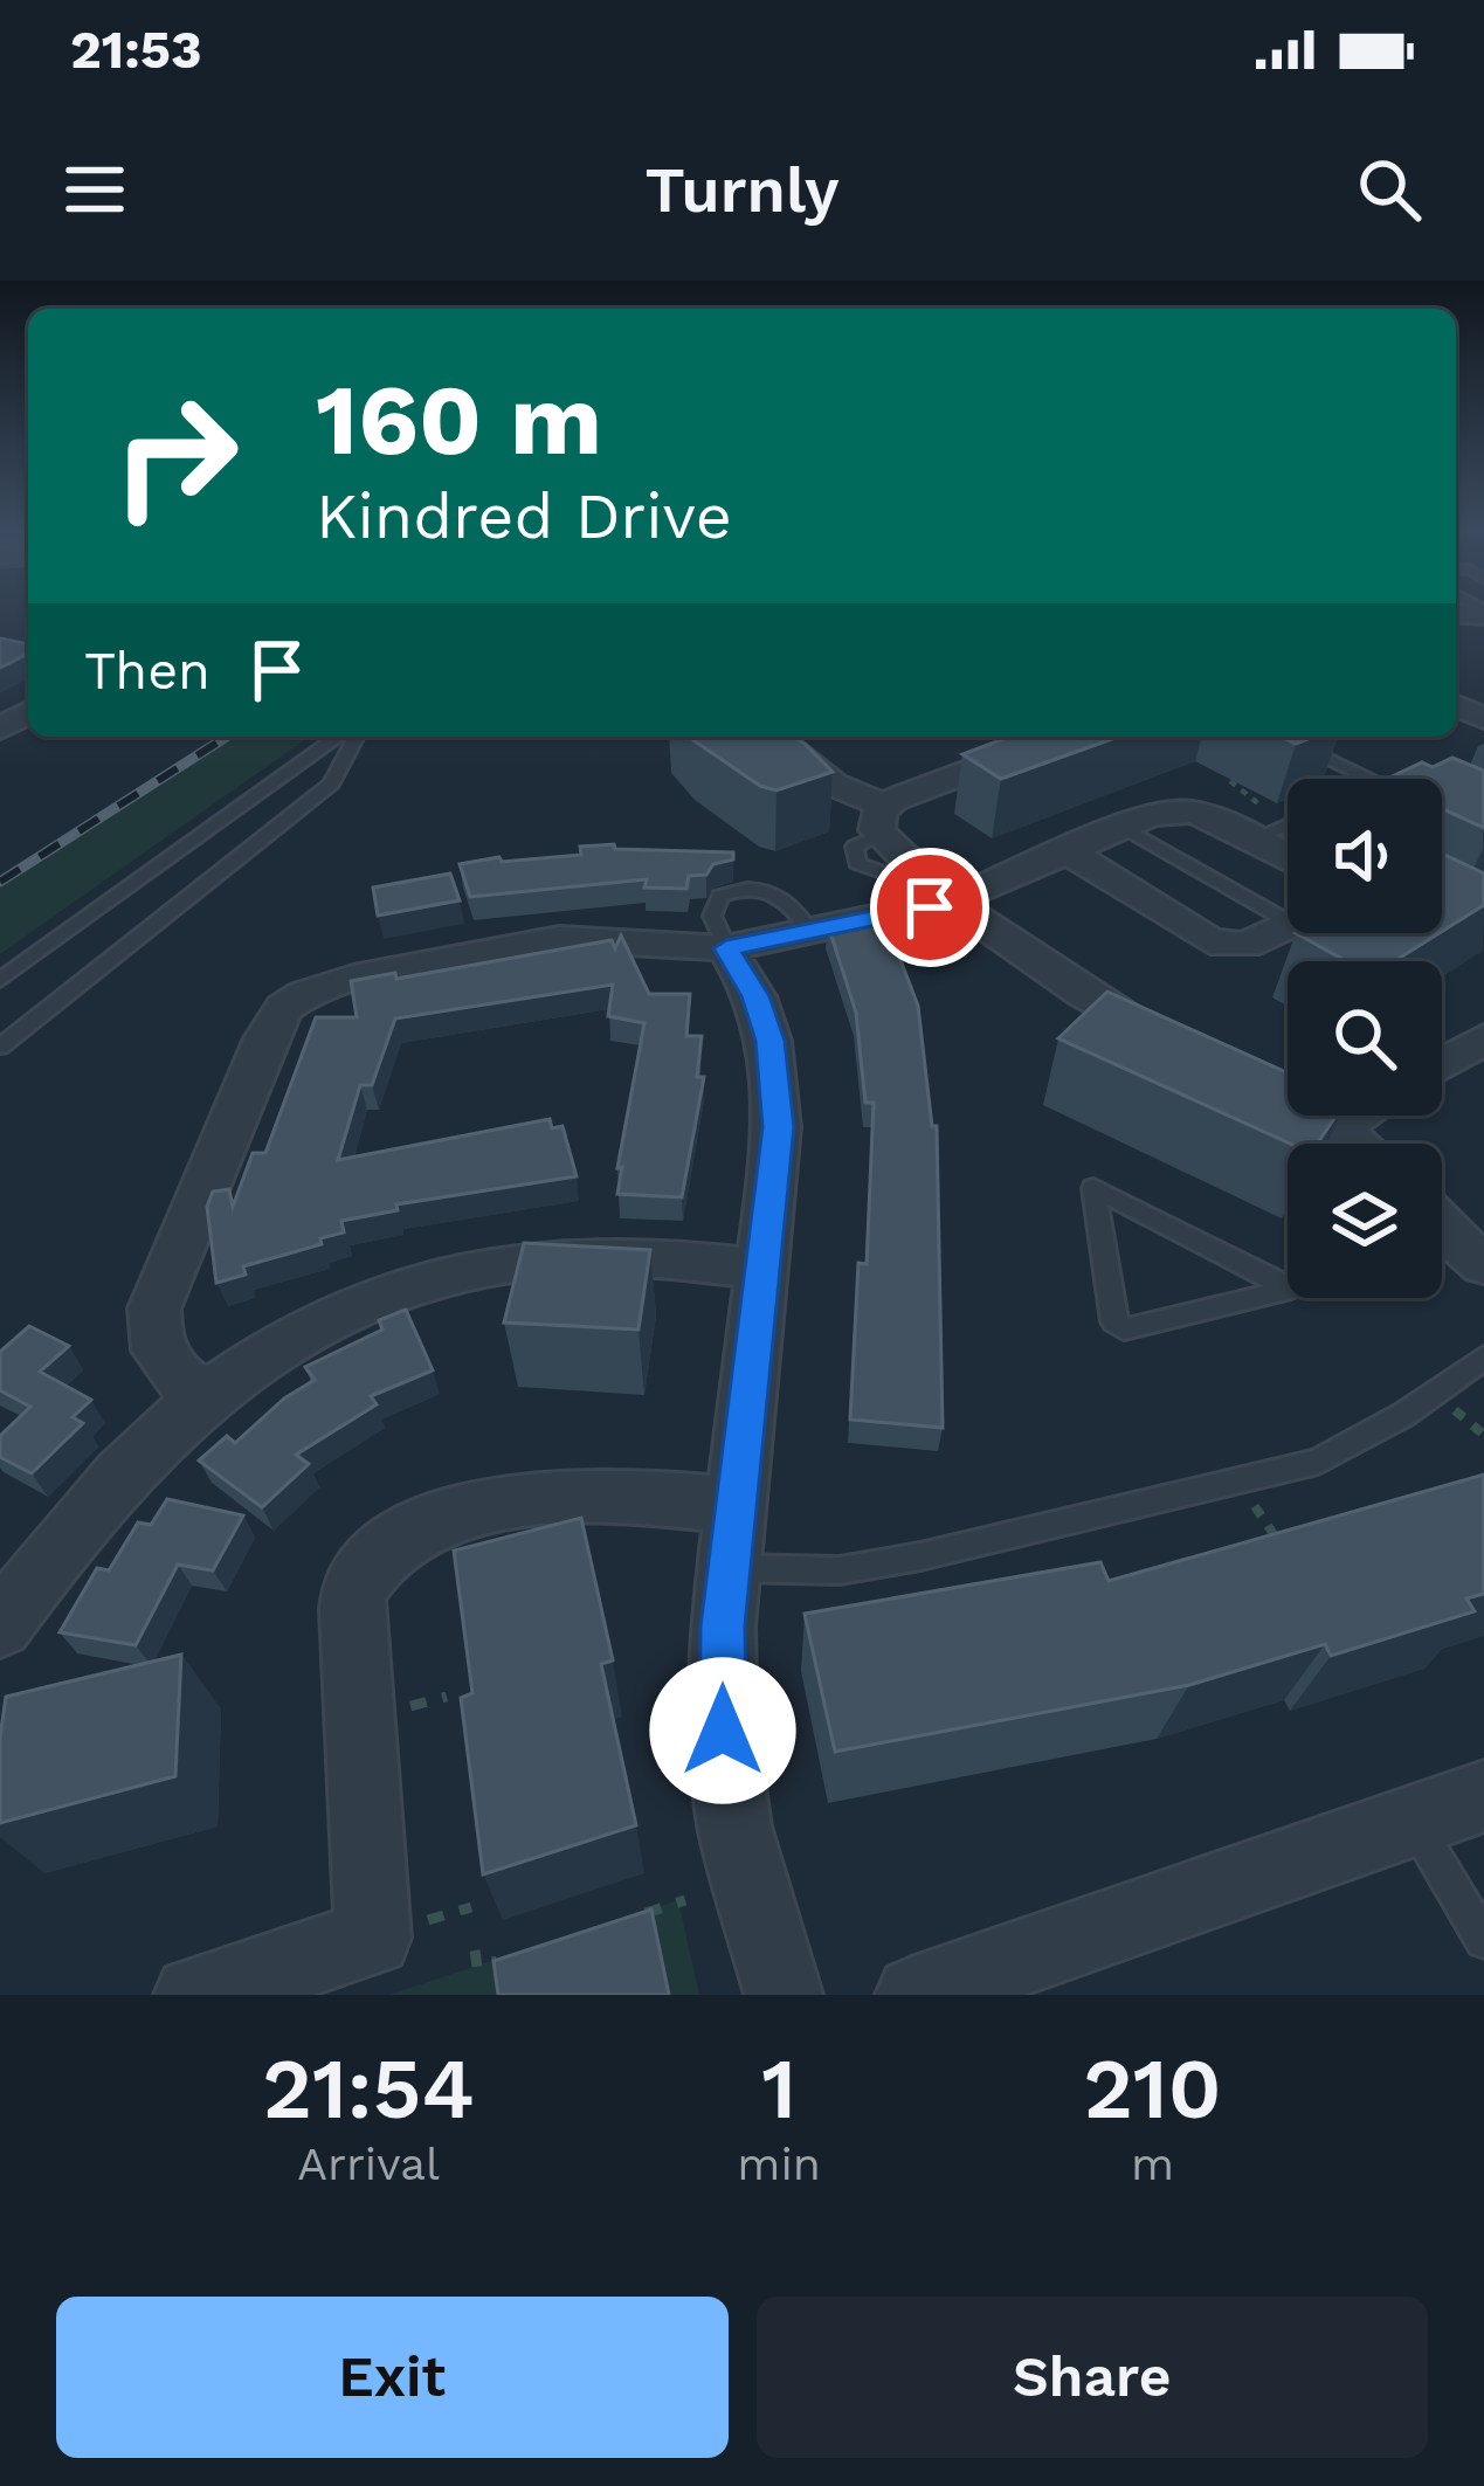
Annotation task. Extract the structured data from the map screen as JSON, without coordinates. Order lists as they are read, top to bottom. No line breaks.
{"page":{"status":"21:53","header":"Turnly","turn":["160 m","Kindred Drive"],"then":"Then","eta":["21:54","Arrival","1","min","210","m"],"buttons":["Exit","Share"]}}
